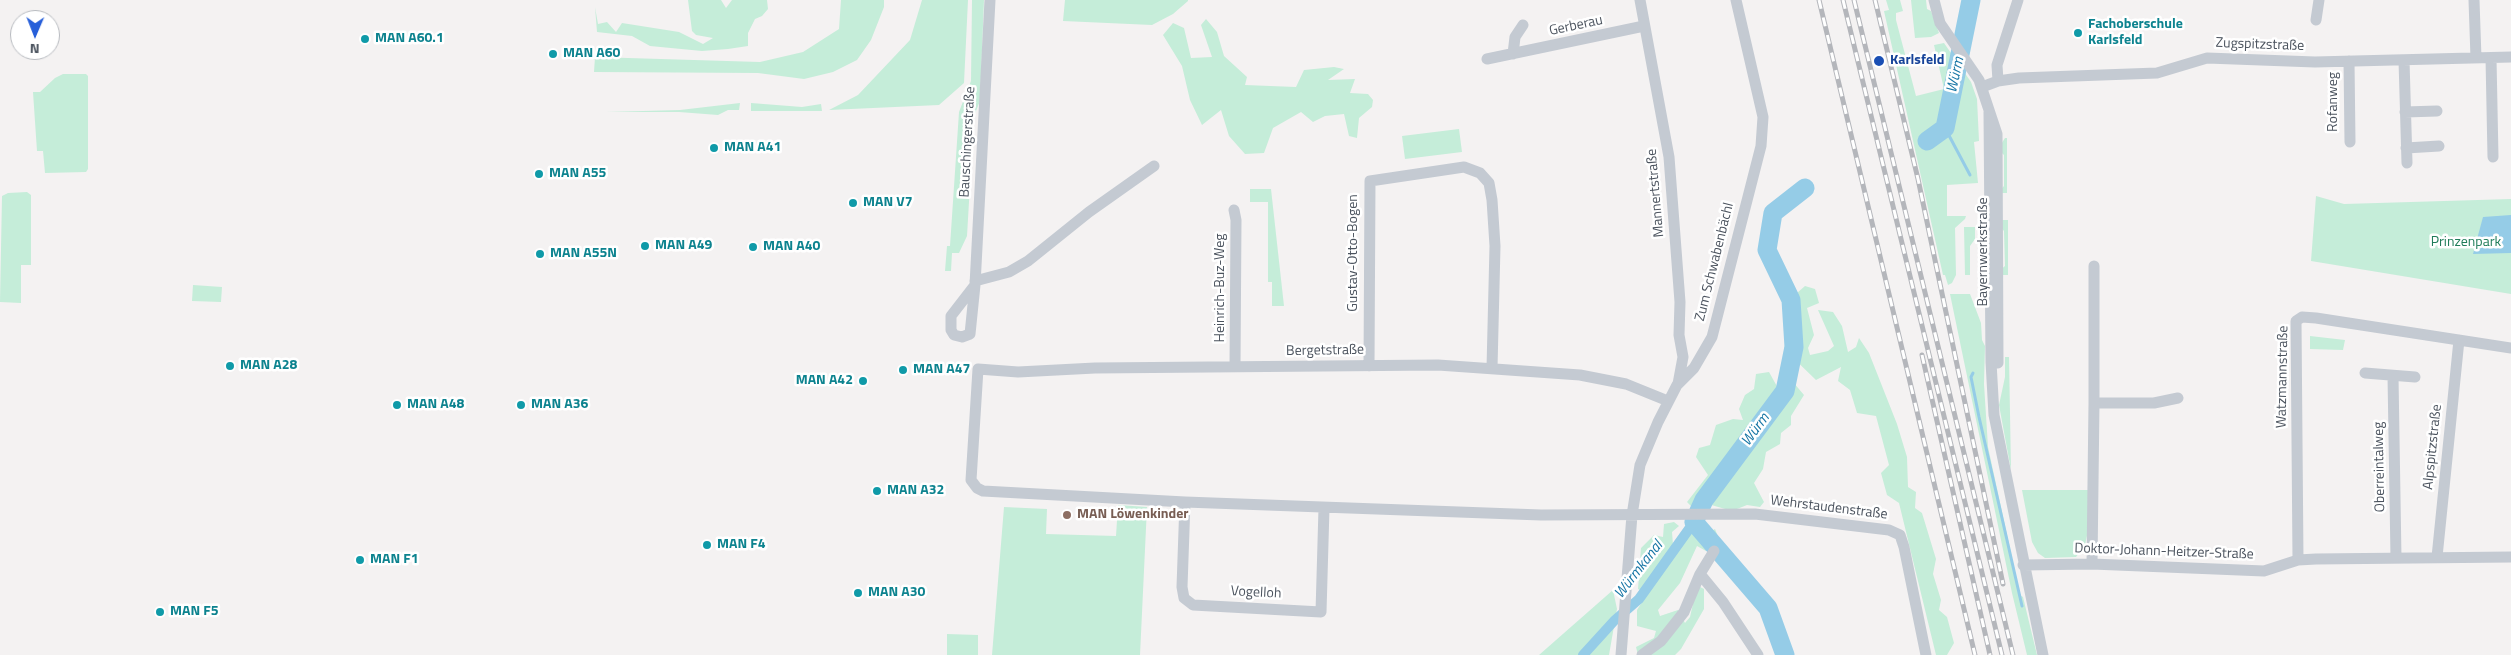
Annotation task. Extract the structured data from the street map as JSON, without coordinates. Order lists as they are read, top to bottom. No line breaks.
{"streets":{"street":["Gerberau","Zugspitzstraße","Rofanweg","Bauschingerstraße","Mannertstraße","Bayernwerkstraße","Gustav-Otto-Bogen","Zum Schwabenbächl","Heinrich-Buz-Weg","Bergetstraße","Watzmannstraße","Alpspitzstraße","Oberreintalweg","Wehrstaudenstraße","Doktor-Johann-Heitzer-Straße","Vogelloh"]},"crossings":[["Gerberau","Mannertstraße"],["Zugspitzstraße","Rofanweg"],["Zugspitzstraße","Bayernwerkstraße"],["Mannertstraße","Zum Schwabenbächl"],["Bayernwerkstraße","Doktor-Johann-Heitzer-Straße"],["Gustav-Otto-Bogen","Bergetstraße"],["Zum Schwabenbächl","Bergetstraße"],["Zum Schwabenbächl","Wehrstaudenstraße"],["Heinrich-Buz-Weg","Bergetstraße"],["Bergetstraße","Vogelloh"],["Watzmannstraße","Alpspitzstraße"],["Watzmannstraße","Doktor-Johann-Heitzer-Straße"],["Alpspitzstraße","Doktor-Johann-Heitzer-Straße"],["Oberreintalweg","Doktor-Johann-Heitzer-Straße"]],"water":["Würm","Würmkanal"],"parks":["Prinzenpark"],"places":["Fachoberschule Karlsfeld","MAN A60.1","MAN A60","Karlsfeld","MAN A41","MAN A55","MAN V7","MAN A49","MAN A40","MAN A55N","MAN A28","MAN A47","MAN A42","MAN A48","MAN A36","MAN A32","MAN Löwenkinder","MAN F4","MAN F1","MAN A30","MAN F5"],"north":"bottom"}
